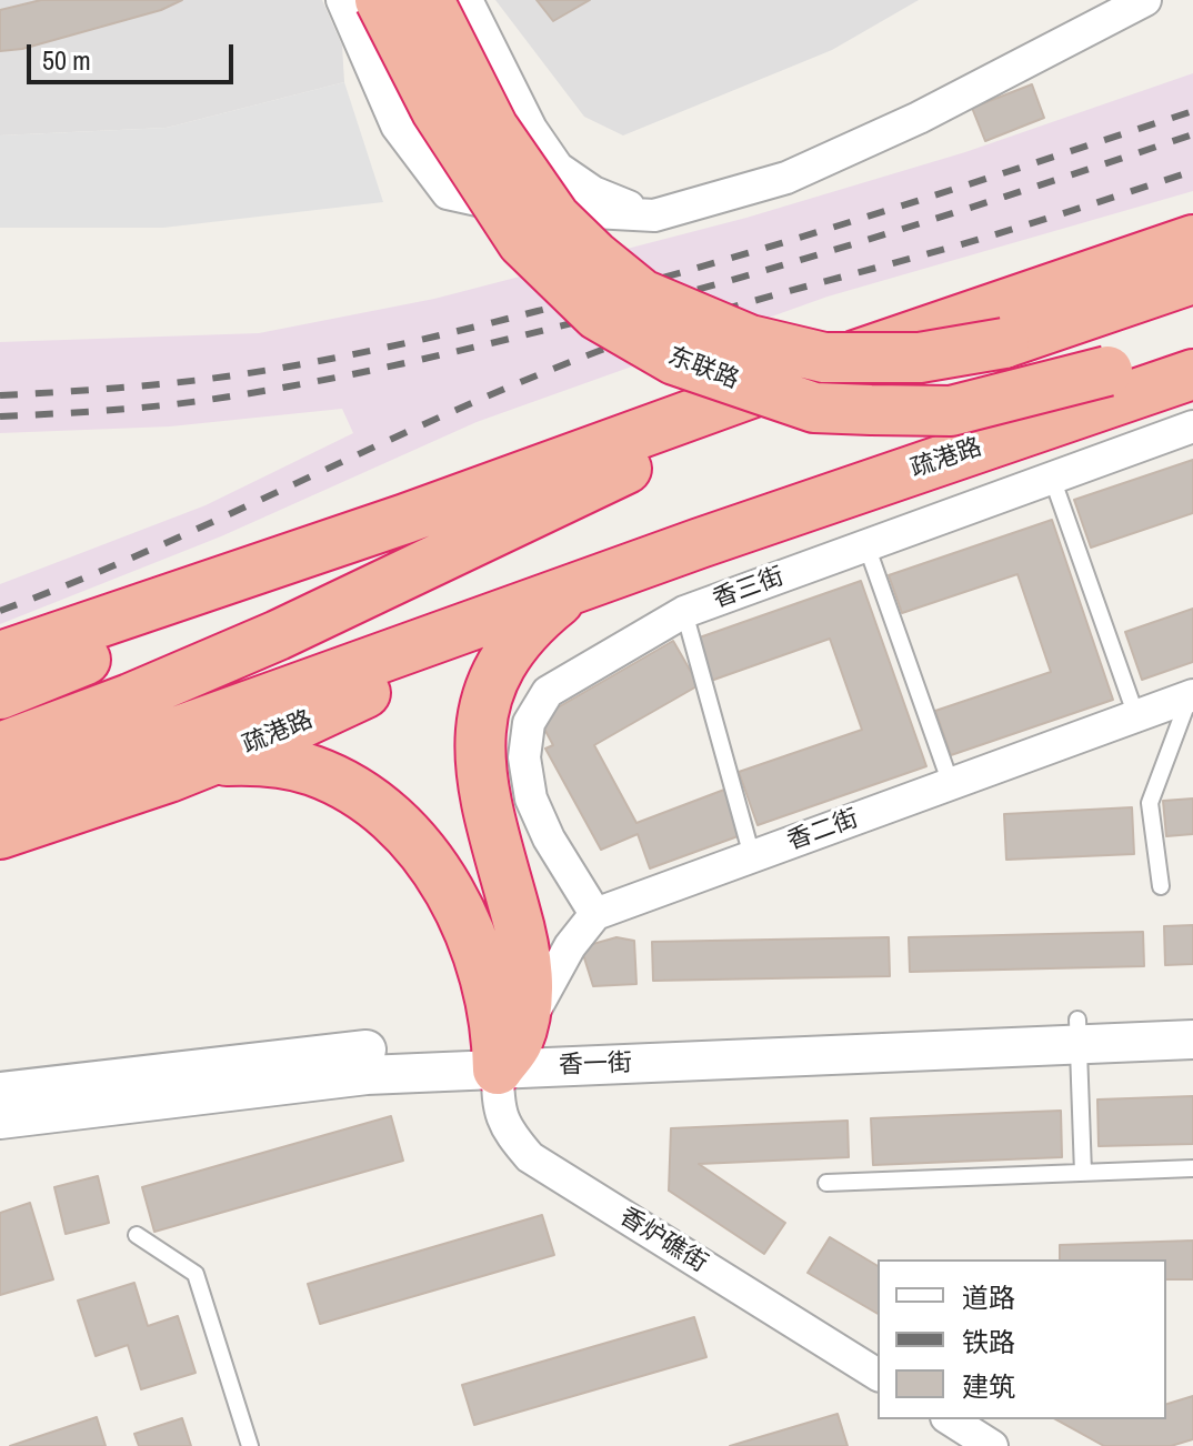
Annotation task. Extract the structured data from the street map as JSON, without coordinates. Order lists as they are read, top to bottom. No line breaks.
{"streets":{"highway":["东联路","疏港路"],"street":["香三街","香二街","香一街","香炉礁街"]},"crossings":[["香三街","香二街"],["香一街","香炉礁街"]],"legend":["道路","铁路","建筑"],"scale_bar":"50 m"}
